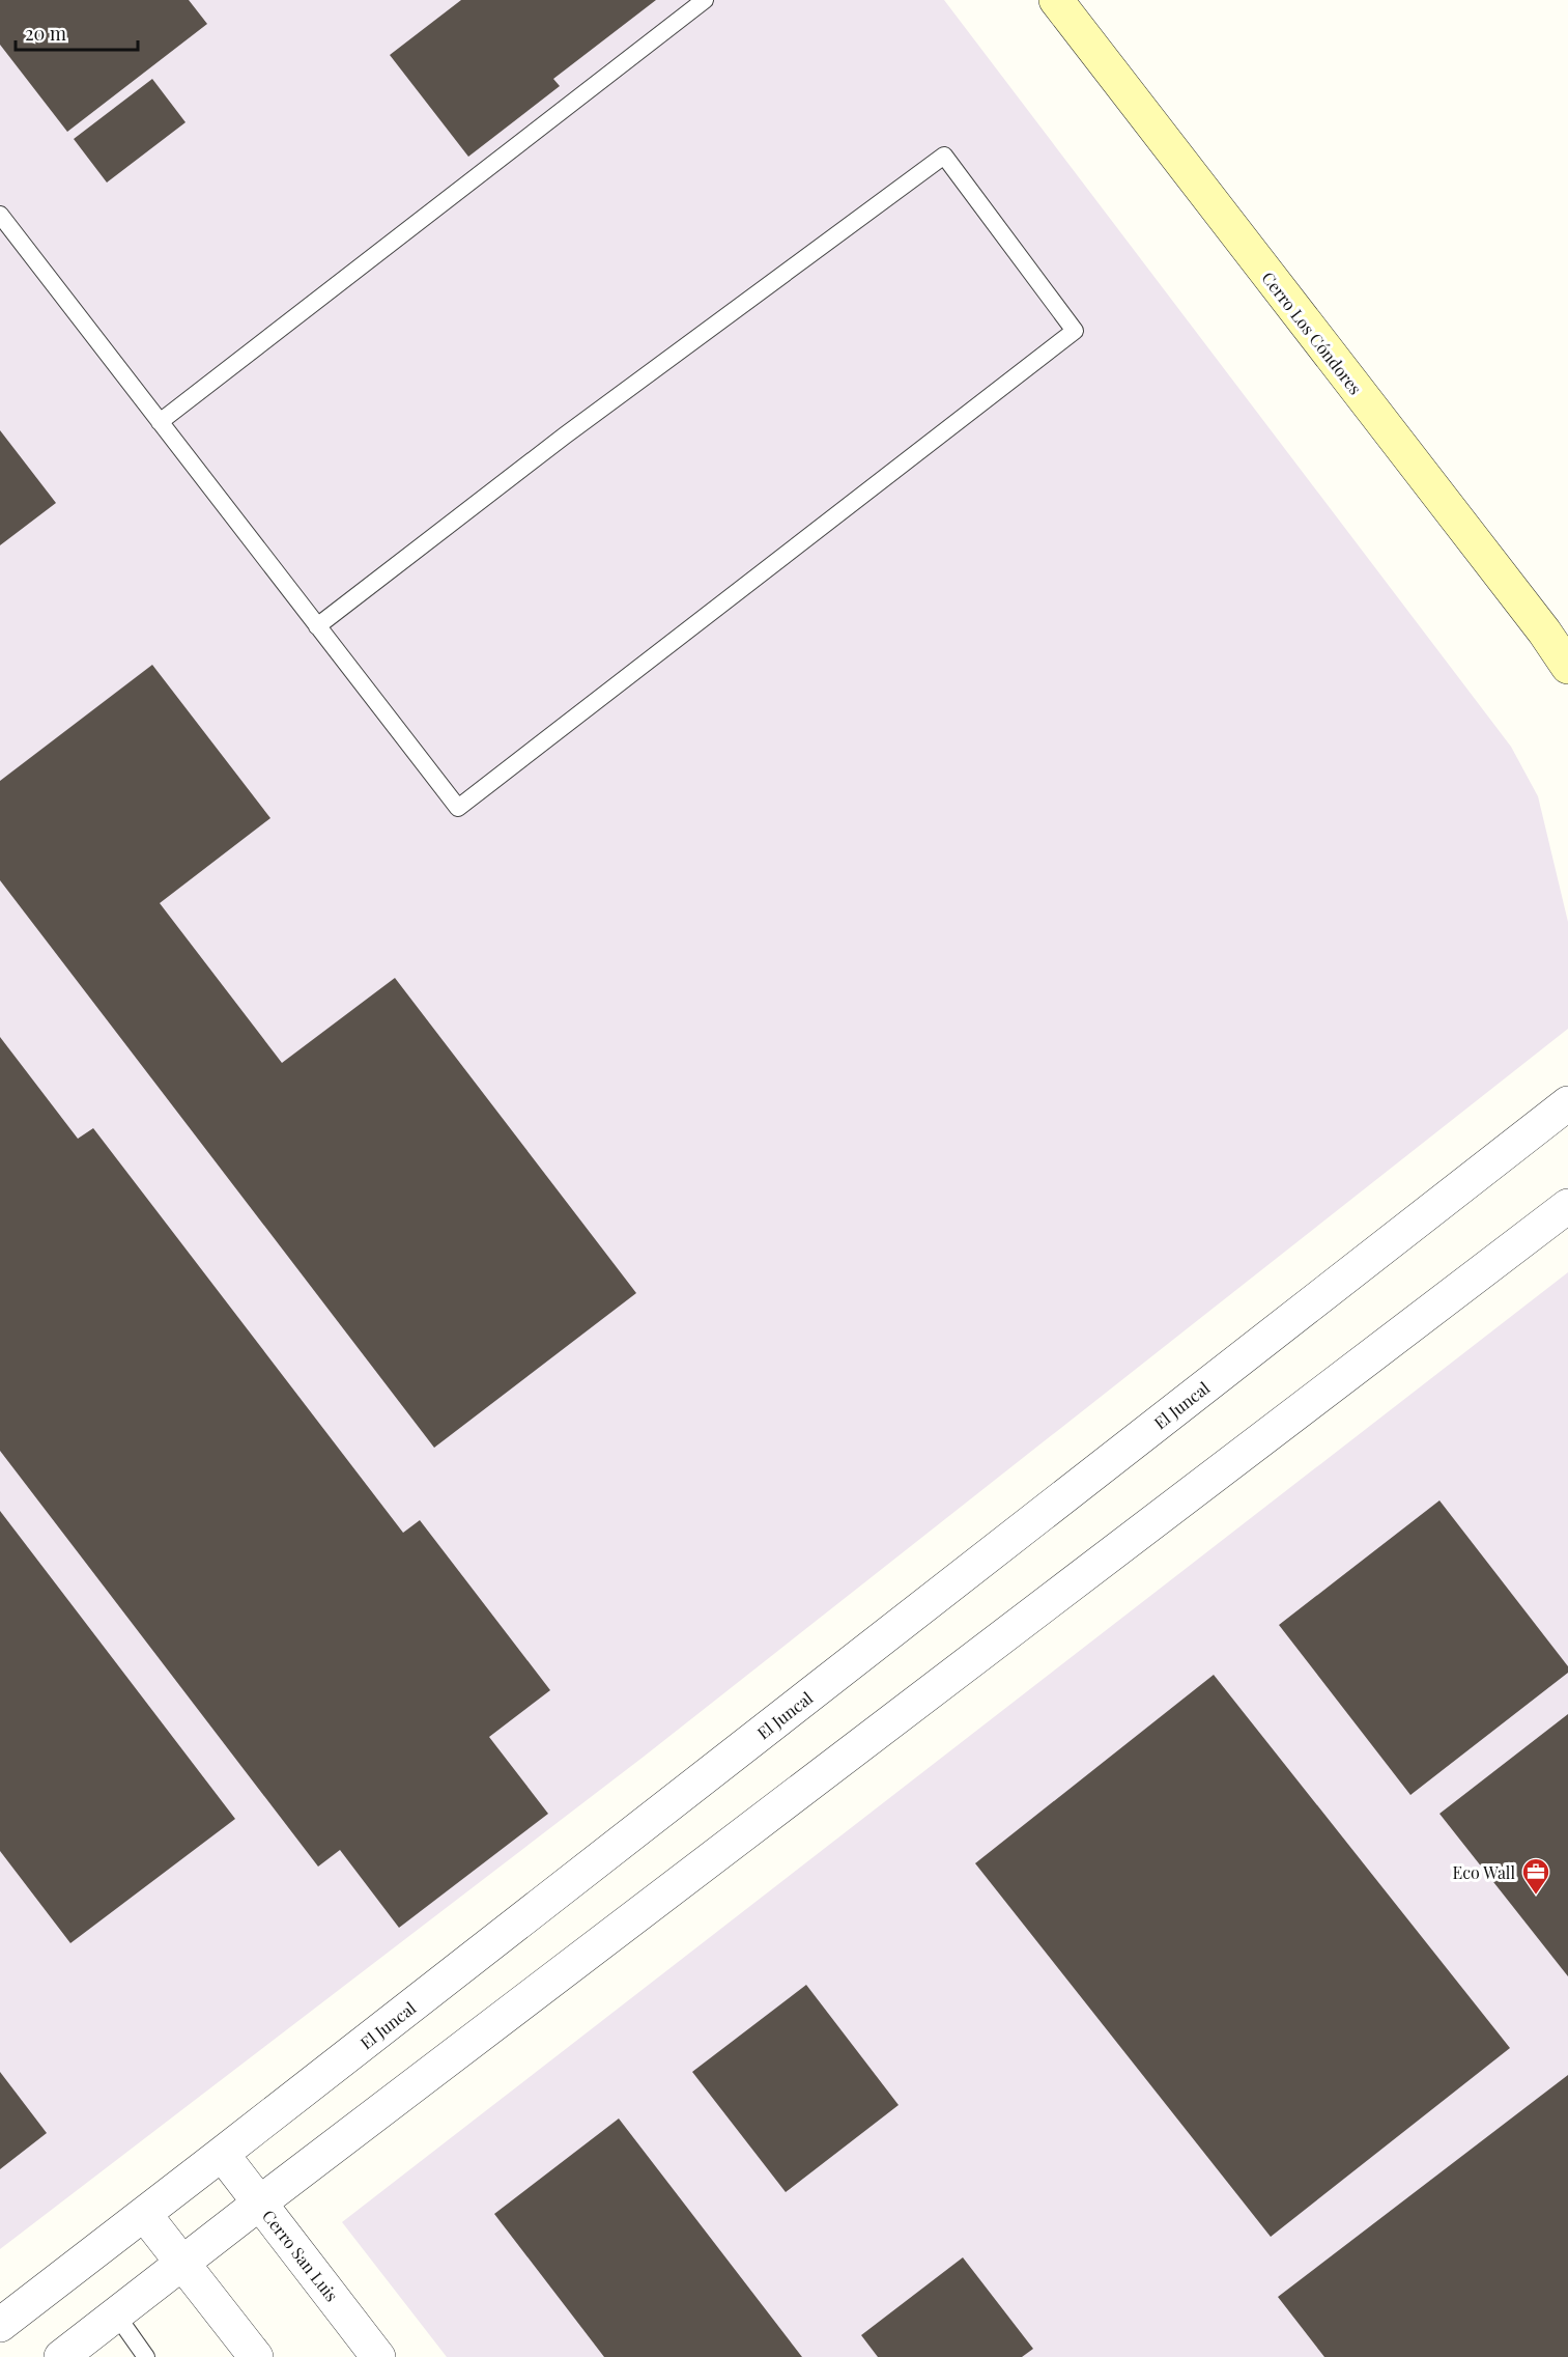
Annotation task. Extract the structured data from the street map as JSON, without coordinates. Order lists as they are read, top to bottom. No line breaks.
{"streets":{"street":["Cerro Los Cóndores","El Juncal","Cerro San Luis"]},"crossings":[["El Juncal","Cerro San Luis"]],"places":{"office":["Eco Wall"]},"scale_bar":"20 m"}
